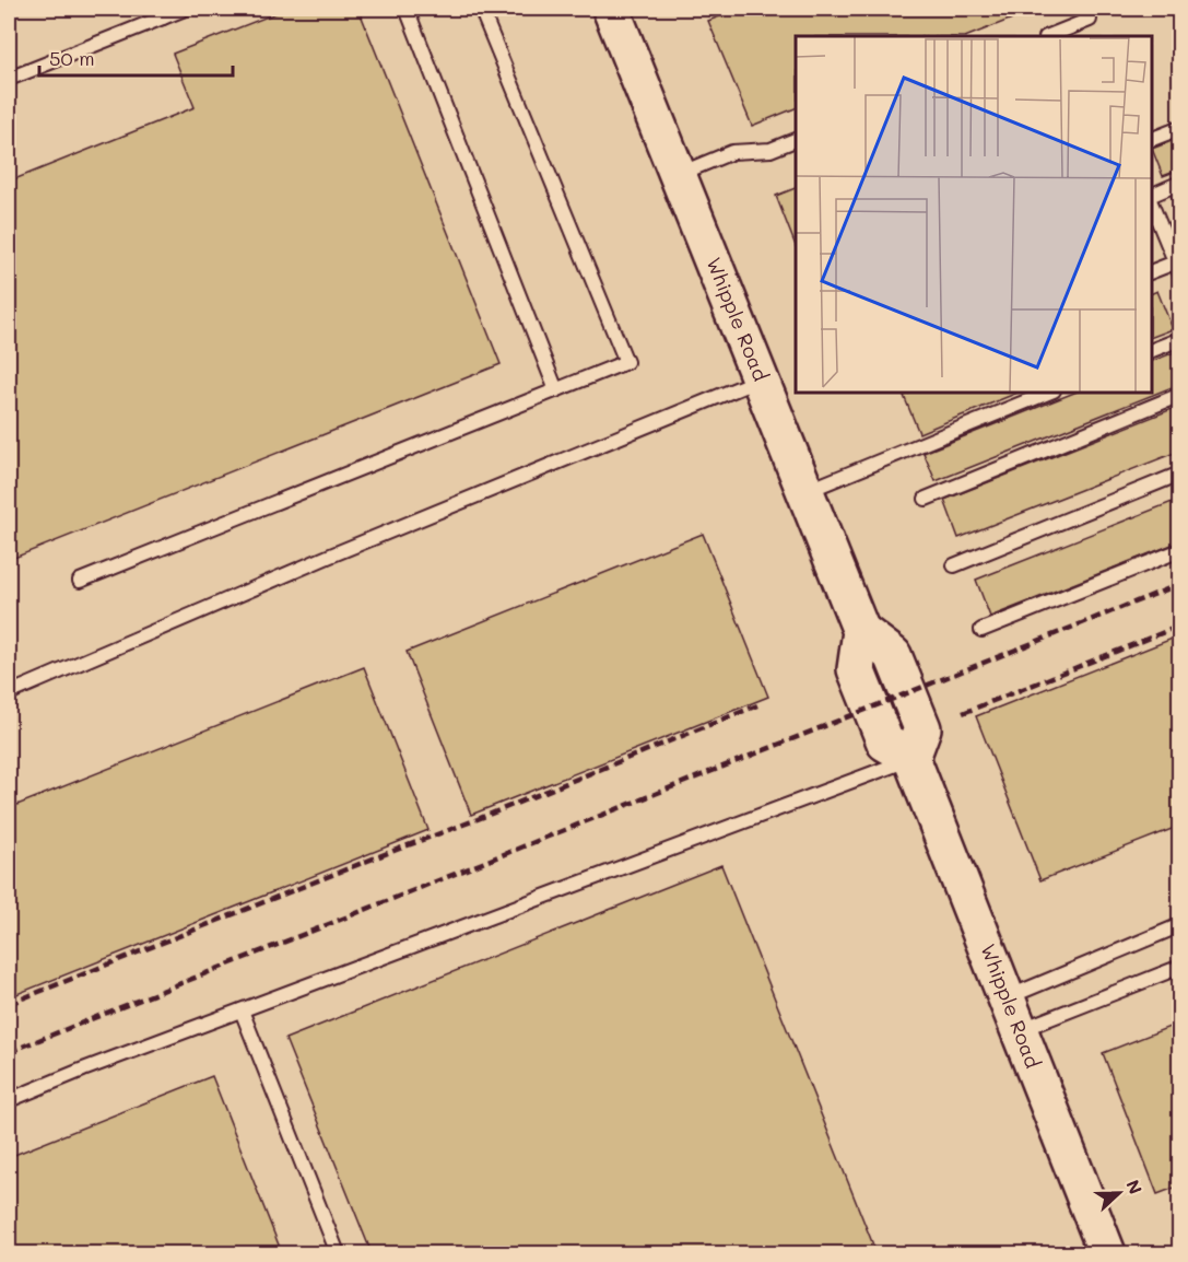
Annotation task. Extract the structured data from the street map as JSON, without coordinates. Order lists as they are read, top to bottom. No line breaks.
{"streets":{"main road":["Whipple Road"]},"scale_bar":"50 m","north":"right"}
